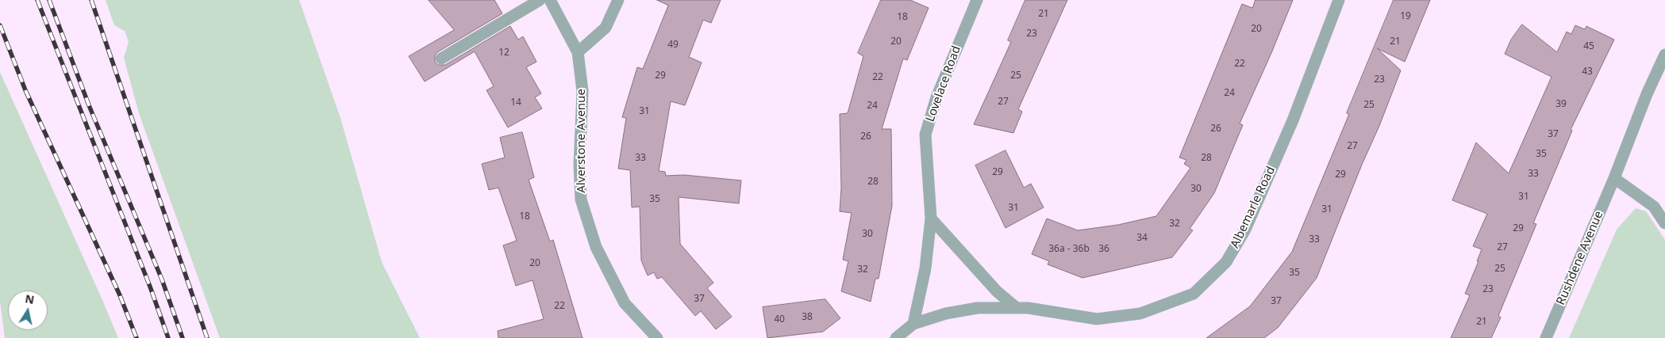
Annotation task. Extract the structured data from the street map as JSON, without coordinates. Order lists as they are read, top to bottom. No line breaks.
{"streets":{"street":["Lovelace Road","Alverstone Avenue","Albemarle Road","Rushdene Avenue"]},"crossings":[["Lovelace Road","Albemarle Road"]],"house_numbers":["21","19","18","20","23","20","21","49","45","12","22","43","29","25","22","23","24","27","14","39","25","24","31","26","37","26","27","35","33","28","29","33","29","28","30","31","35","31","31","18","32","29","30","34","33","27","36a - 36b","36","20","25","32","35","23","37","37","22","38","40","21"],"north":"top"}
